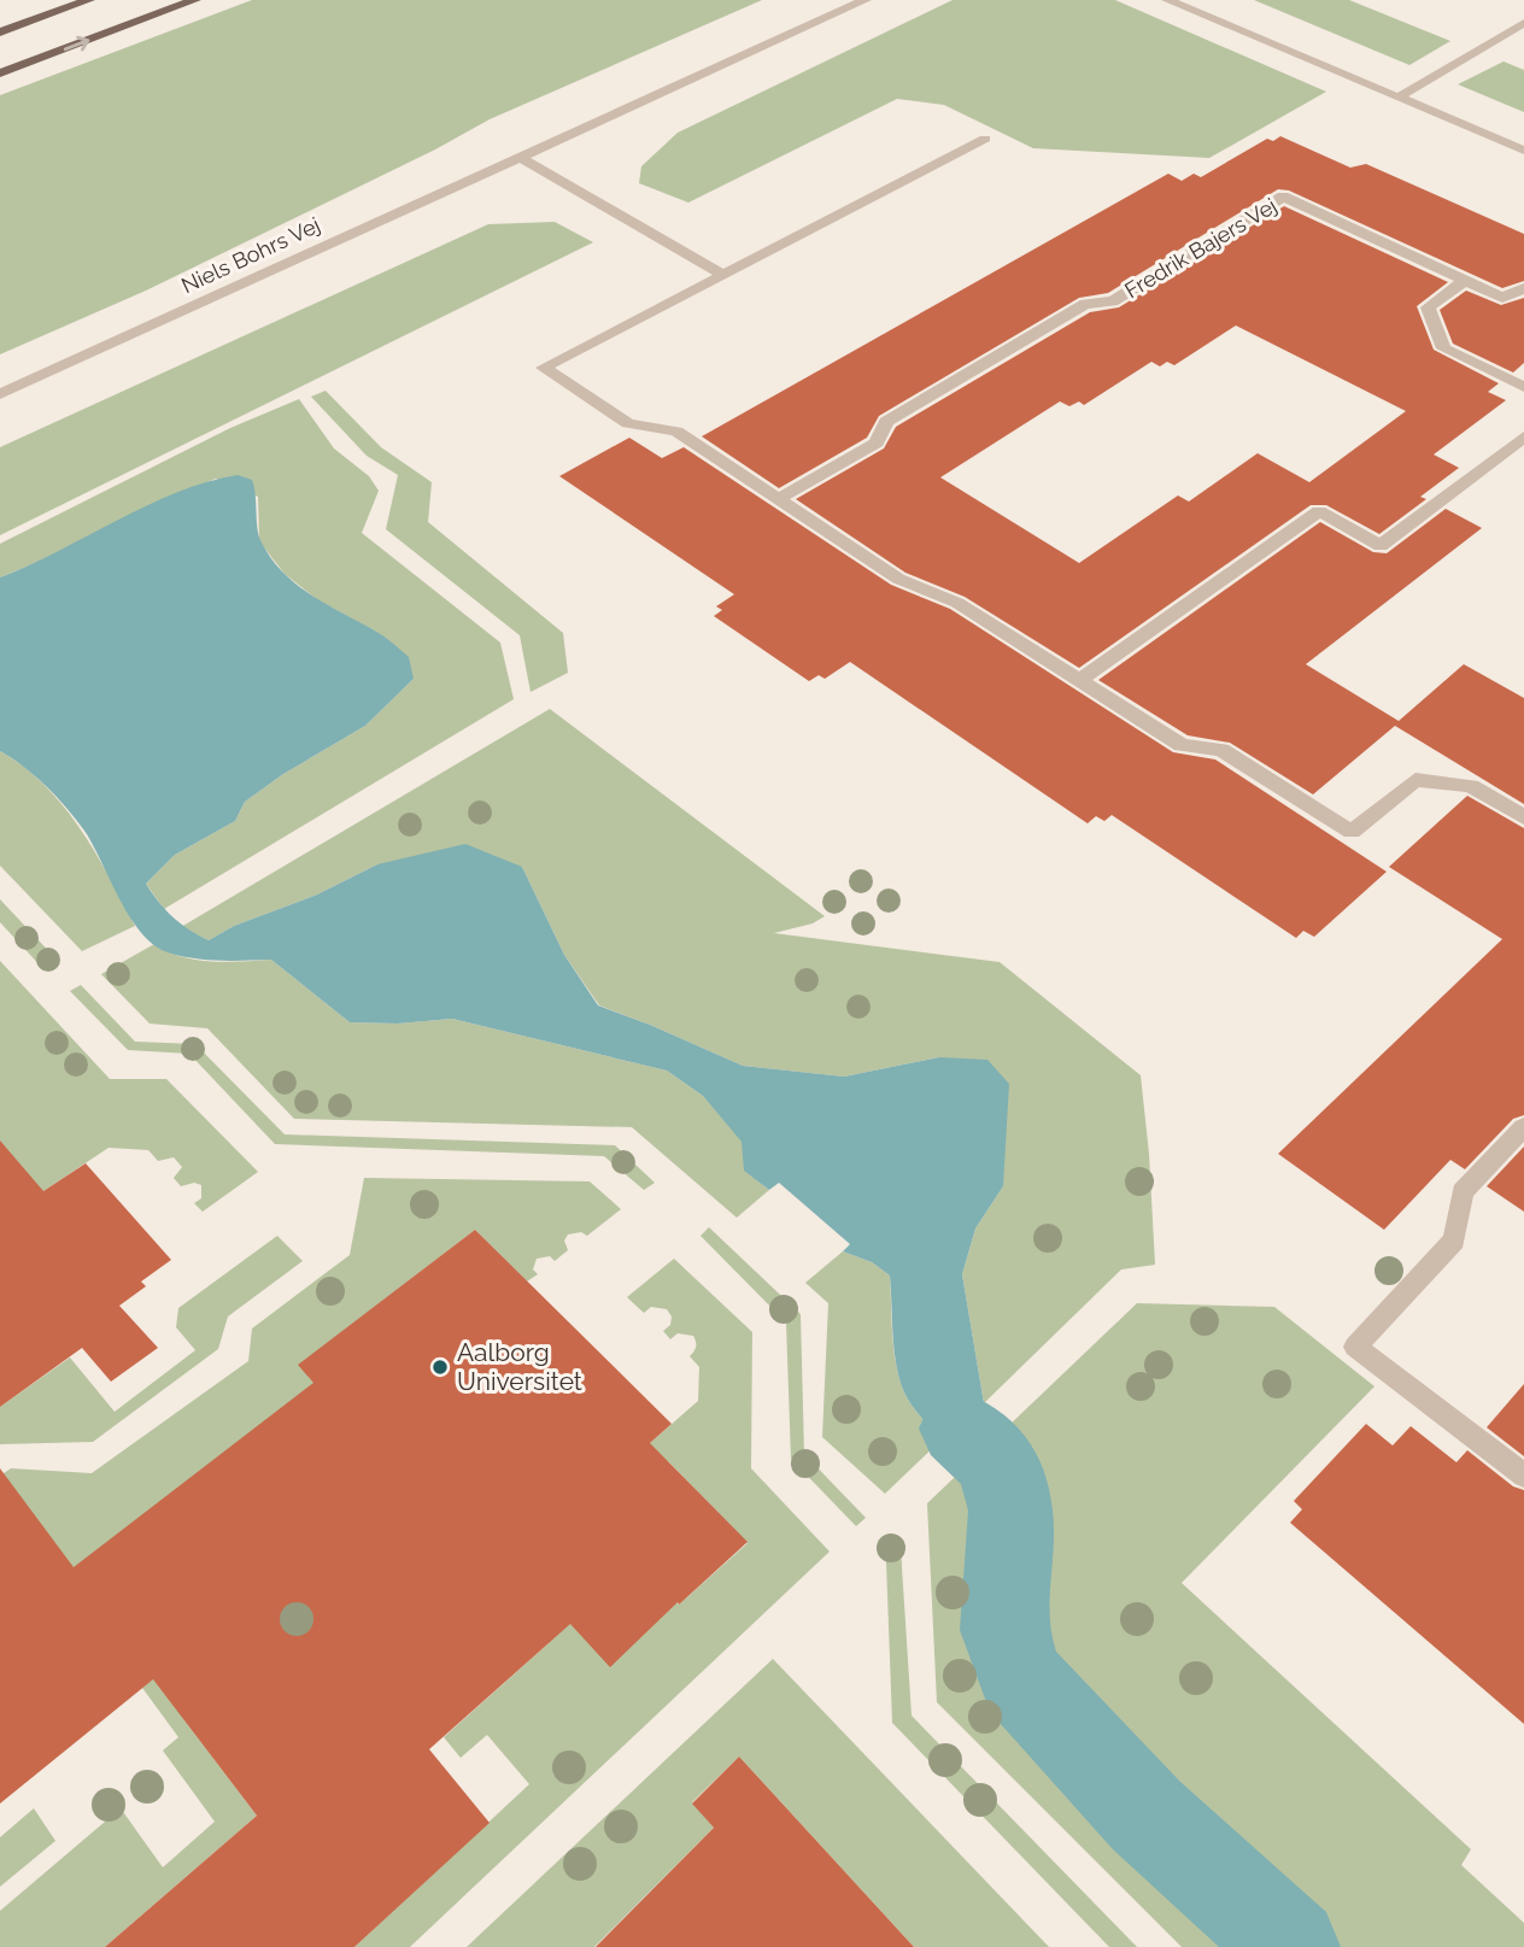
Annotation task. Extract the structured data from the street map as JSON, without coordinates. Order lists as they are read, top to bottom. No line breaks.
{"streets":{"street":["Fredrik Bajers Vej","Niels Bohrs Vej"]},"places":["Aalborg Universitet"]}
